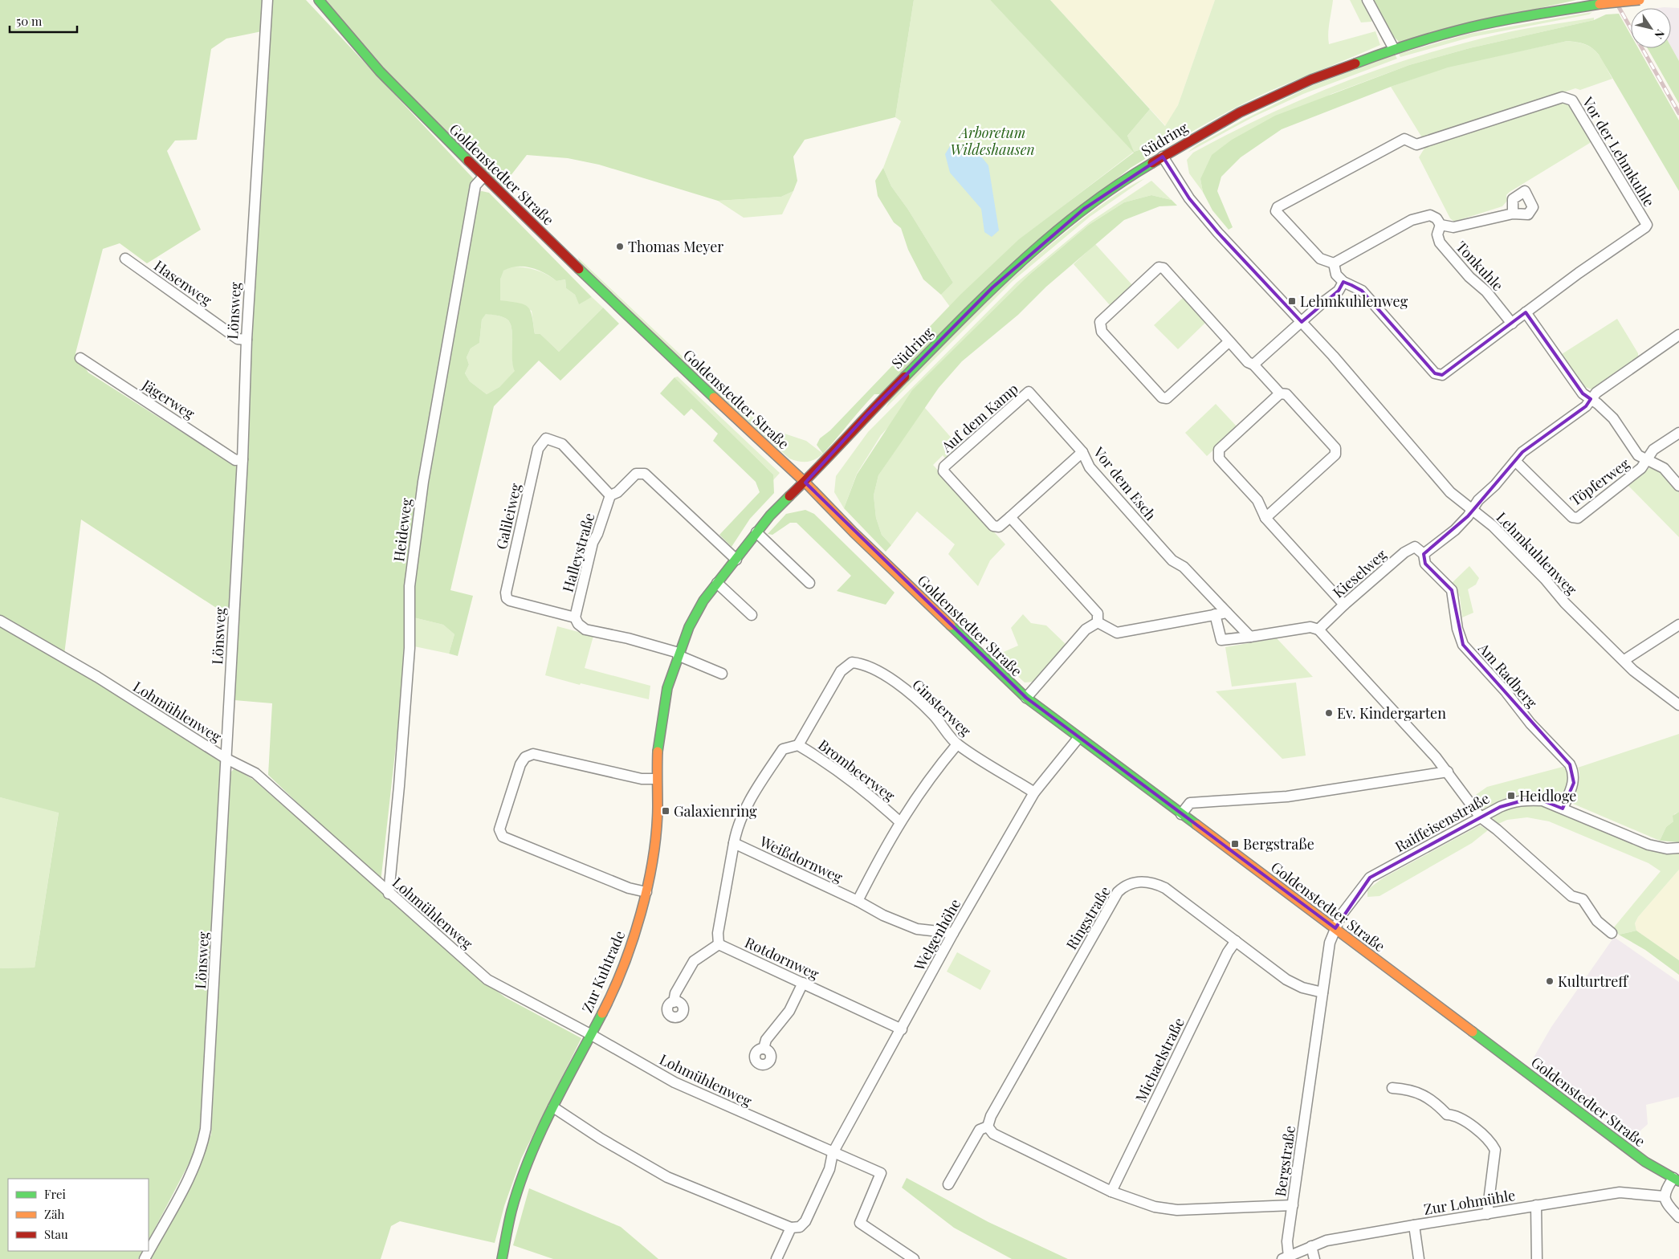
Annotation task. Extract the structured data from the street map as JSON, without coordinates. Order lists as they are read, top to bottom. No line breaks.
{"streets":{"street":["Südring","Vor der Lehmkuhle","Goldenstedter Straße","Tonkuhle","Hasenweg","Lönsweg","Jägerweg","Auf dem Kamp","Töpferweg","Vor dem Esch","Galileiweg","Heideweg","Halleystraße","Lehmkuhlenweg","Kieselweg","Am Radberg","Ginsterweg","Lohmühlenweg","Brombeerweg","Raiffeisenstraße","Weißdornweg","Ringstraße","Welgenhöhe","Rotdornweg","Zur Kuhtrade","Michaelstraße","Bergstraße","Zur Lohmühle"]},"crossings":[["Südring","Goldenstedter Straße"],["Südring","Lehmkuhlenweg"],["Südring","Zur Kuhtrade"],["Vor der Lehmkuhle","Tonkuhle"],["Goldenstedter Straße","Heideweg"],["Goldenstedter Straße","Raiffeisenstraße"],["Goldenstedter Straße","Welgenhöhe"],["Goldenstedter Straße","Zur Kuhtrade"],["Goldenstedter Straße","Bergstraße"],["Hasenweg","Lönsweg"],["Lönsweg","Jägerweg"],["Lönsweg","Lohmühlenweg"],["Auf dem Kamp","Vor dem Esch"],["Galileiweg","Halleystraße"],["Heideweg","Lohmühlenweg"],["Kieselweg","Am Radberg"],["Am Radberg","Raiffeisenstraße"],["Ginsterweg","Brombeerweg"],["Ginsterweg","Welgenhöhe"],["Lohmühlenweg","Welgenhöhe"],["Lohmühlenweg","Zur Kuhtrade"],["Brombeerweg","Weißdornweg"],["Raiffeisenstraße","Bergstraße"],["Weißdornweg","Welgenhöhe"],["Ringstraße","Michaelstraße"],["Ringstraße","Bergstraße"],["Welgenhöhe","Rotdornweg"],["Bergstraße","Zur Lohmühle"]],"parks":["Arboretum Wildeshausen"],"places":{"other":["Thomas Meyer","Ev. Kindergarten","Kulturtreff"],"transit":["Lehmkuhlenweg","Heidloge","Galaxienring","Bergstraße"]},"legend":["Frei","Zäh","Stau"],"scale_bar":"50 m","north":"bottom right"}
